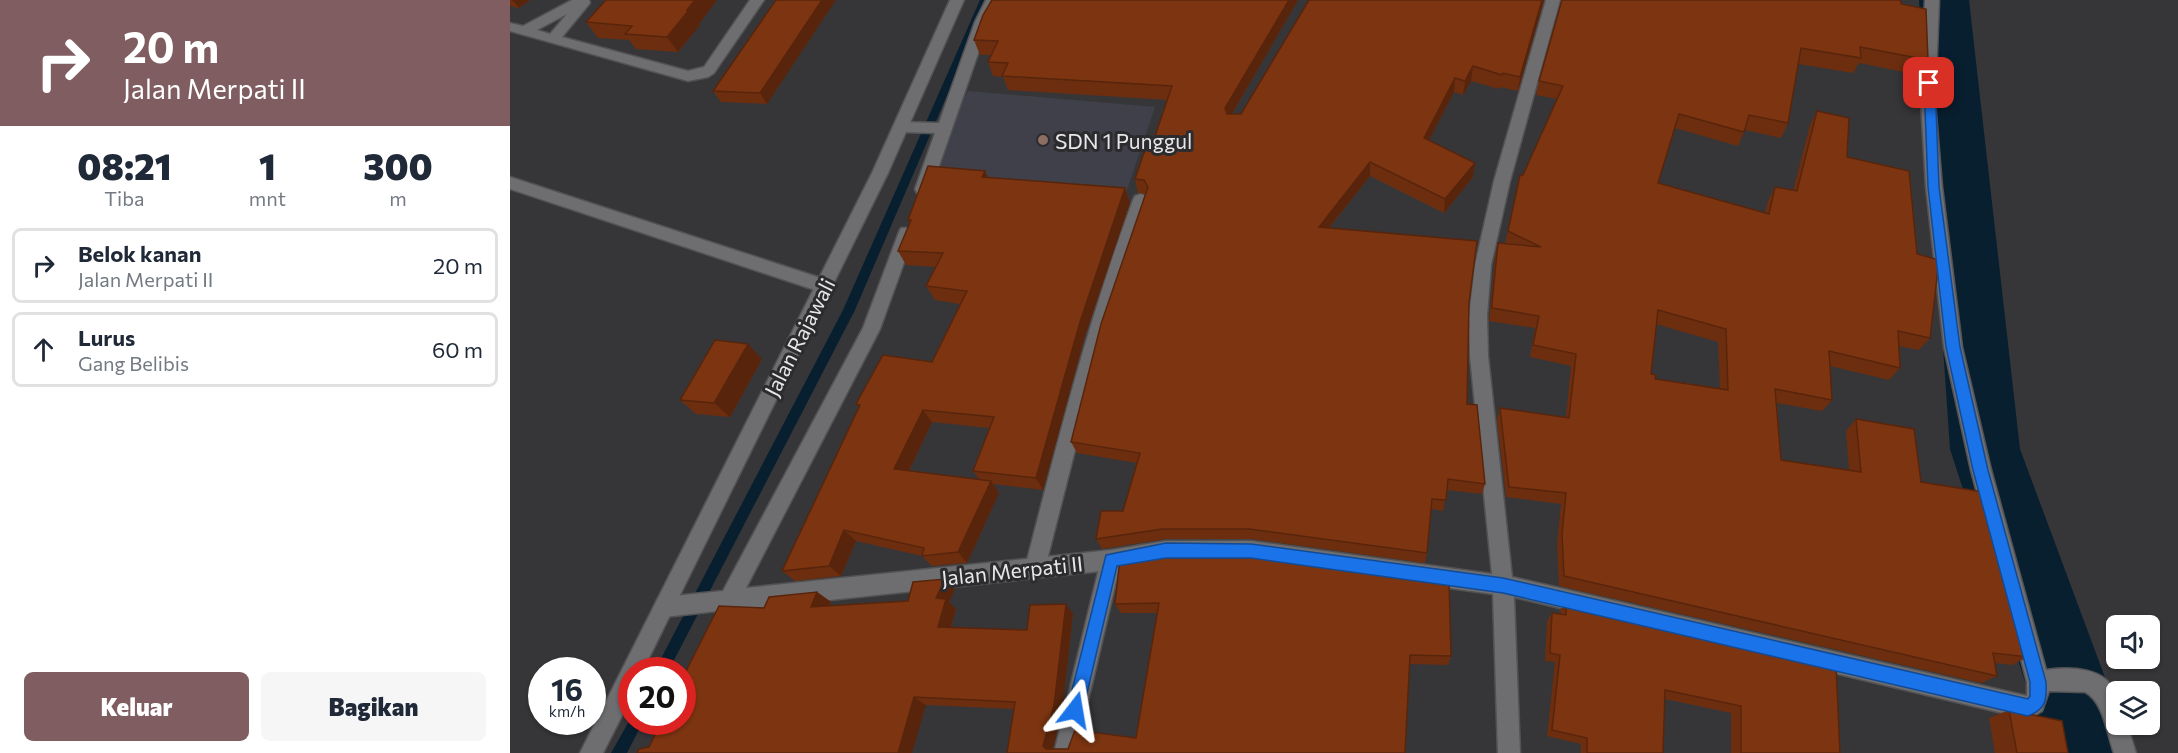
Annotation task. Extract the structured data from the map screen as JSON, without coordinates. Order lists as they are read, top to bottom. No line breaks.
{"streets":{"street":["Jalan Rajawali","Jalan Merpati II"]},"crossings":[["Jalan Rajawali","Jalan Merpati II"]],"places":["SDN 1 Punggul"],"page":{"turn":["20 m","Jalan Merpati II"],"eta":["08:21","Tiba","1","mnt","300","m"],"list":[{"name":"Belok kanan","note":"Jalan Merpati II","value":"20 m"},{"name":"Lurus","note":"Gang Belibis","value":"60 m"}],"speed":"16 km/h","limit":"20","buttons":["Keluar","Bagikan"]}}
